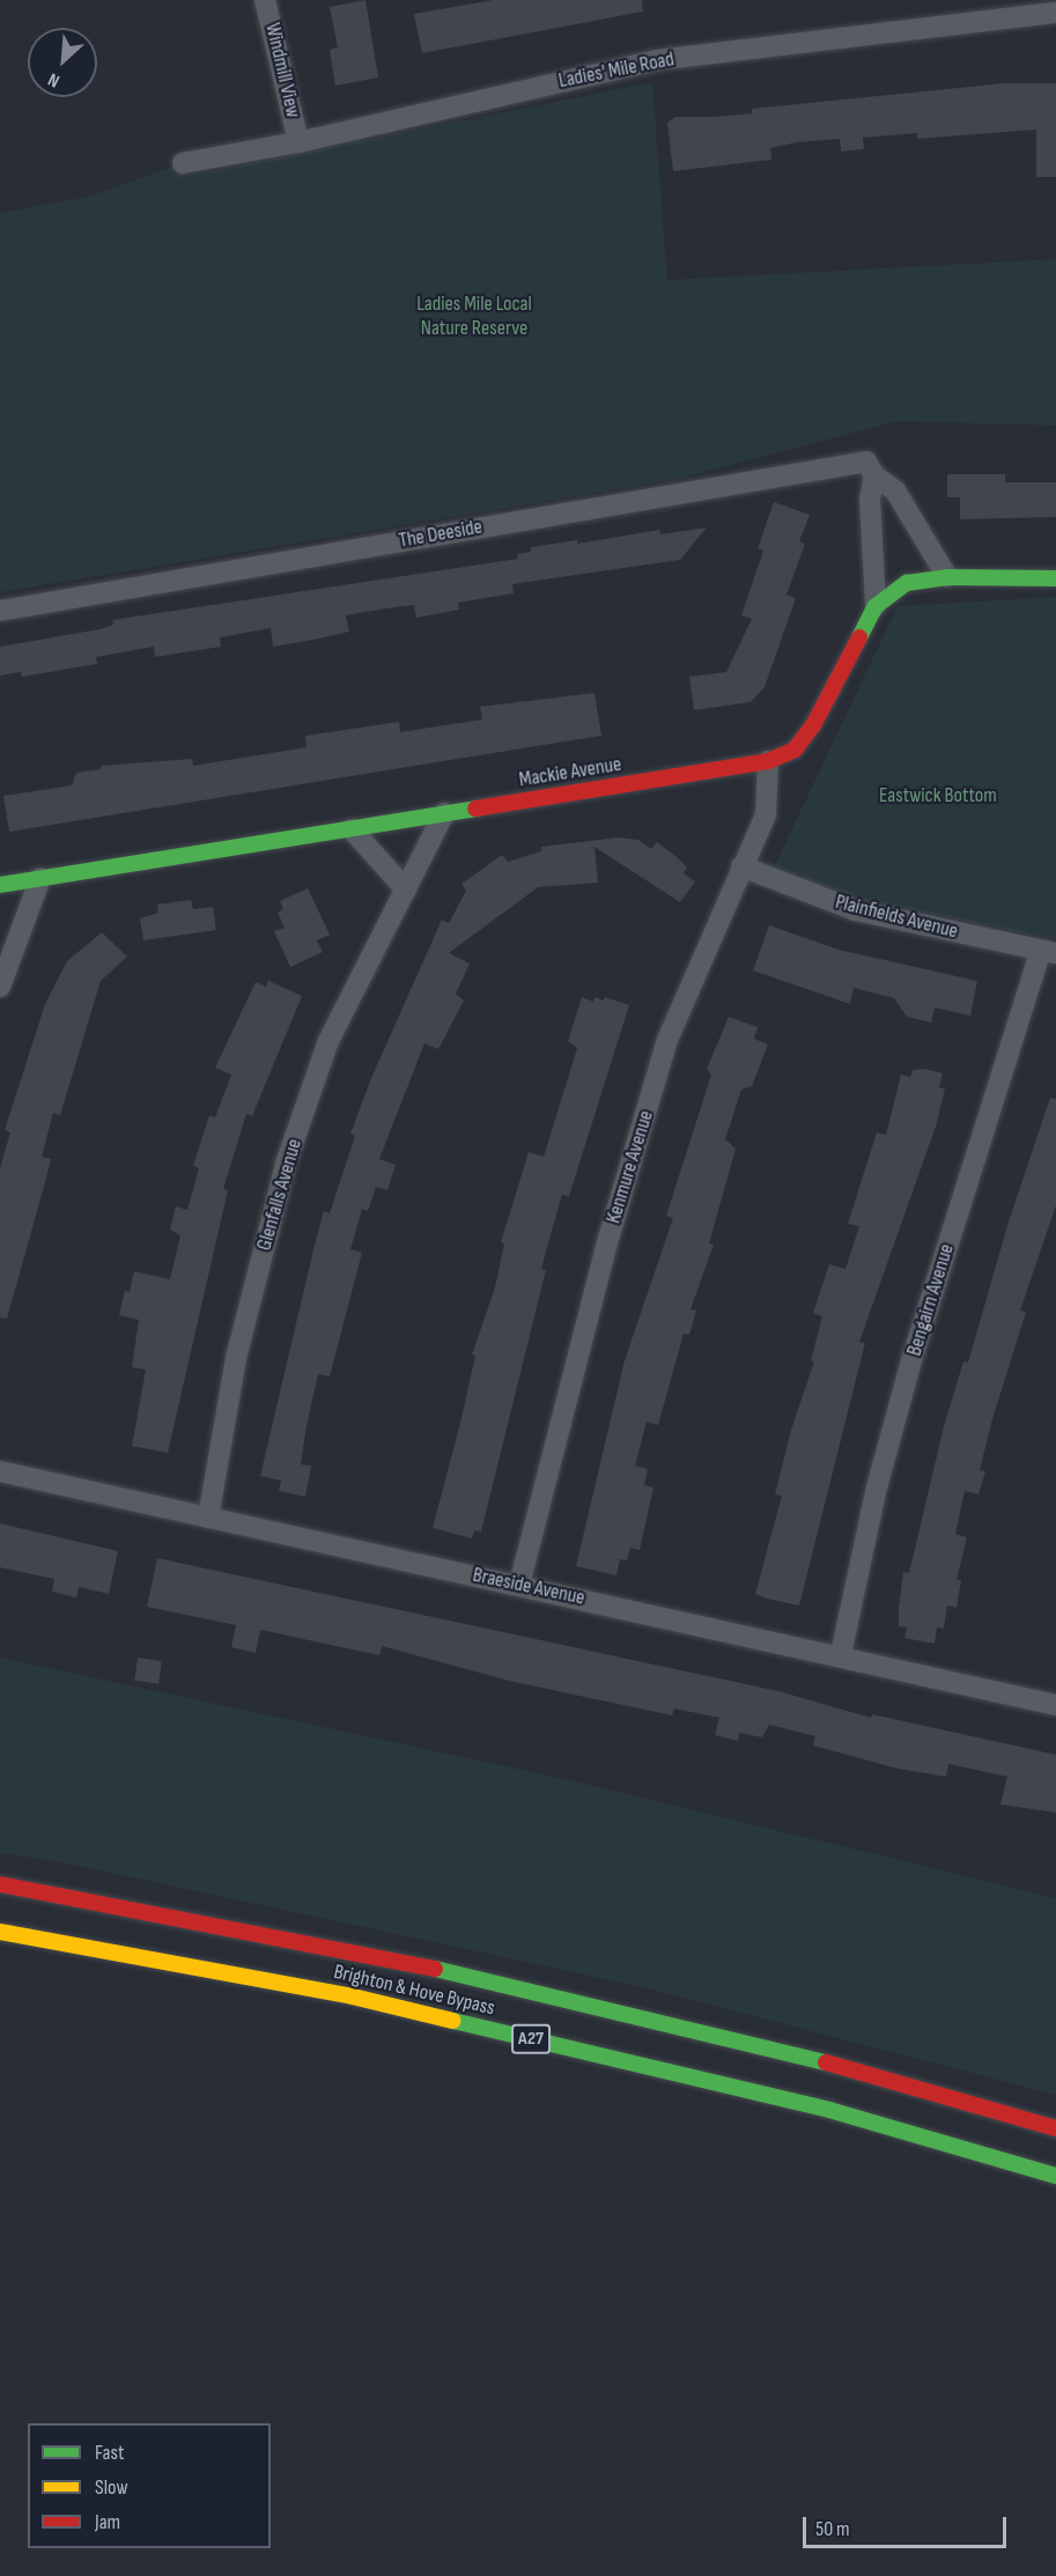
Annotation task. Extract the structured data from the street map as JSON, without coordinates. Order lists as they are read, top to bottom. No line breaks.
{"streets":{"main road":["Mackie Avenue","Brighton & Hove Bypass","A27"],"street":["Windmill View","Ladies' Mile Road","The Deeside","Plainfields Avenue","Kenmure Avenue","Glenfalls Avenue","Bengairn Avenue","Braeside Avenue"]},"crossings":[["Windmill View","Ladies' Mile Road"],["The Deeside","Mackie Avenue"],["Mackie Avenue","Kenmure Avenue"],["Mackie Avenue","Glenfalls Avenue"],["Plainfields Avenue","Kenmure Avenue"],["Plainfields Avenue","Bengairn Avenue"],["Kenmure Avenue","Braeside Avenue"],["Glenfalls Avenue","Braeside Avenue"],["Bengairn Avenue","Braeside Avenue"]],"parks":["Ladies Mile Local Nature Reserve","Eastwick Bottom"],"legend":["Fast","Slow","Jam"],"scale_bar":"50 m","north":"bottom left"}
